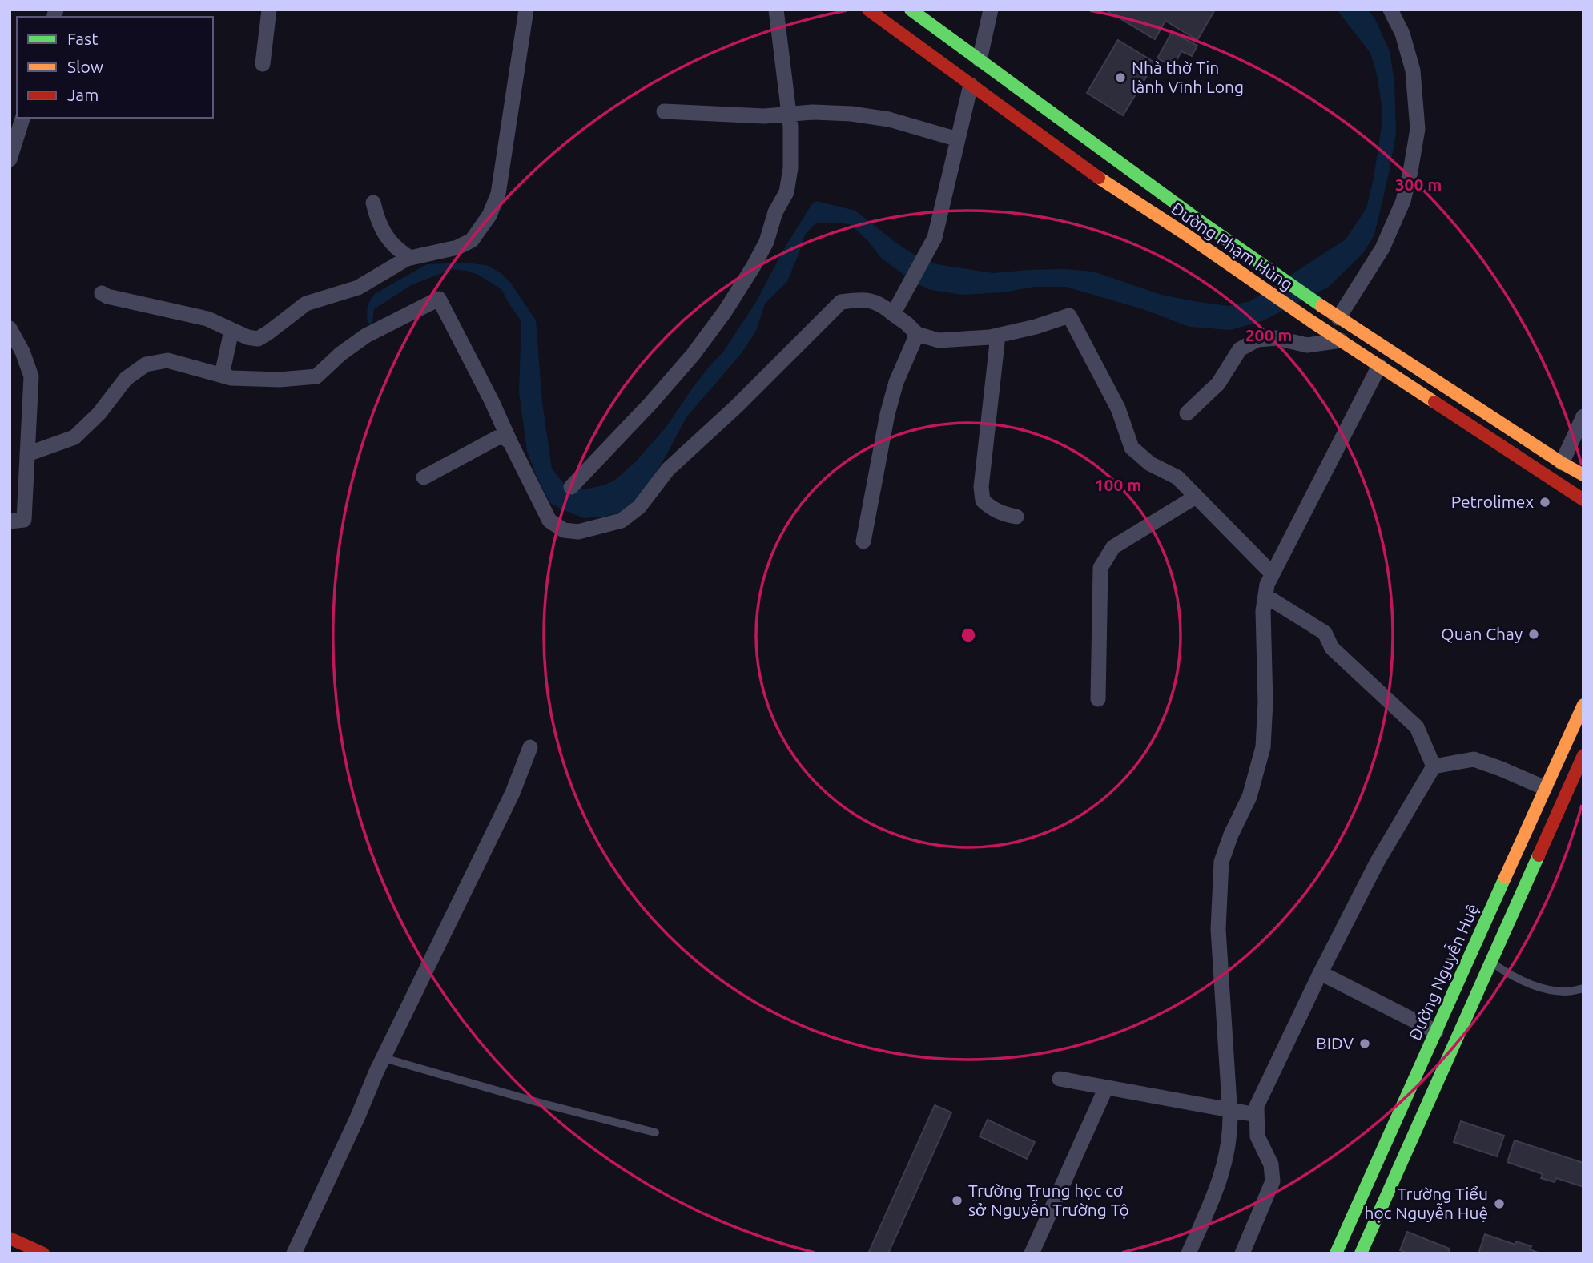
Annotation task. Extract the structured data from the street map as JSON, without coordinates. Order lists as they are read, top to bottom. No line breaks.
{"streets":{"main road":["Đường Phạm Hùng","Đường Nguyễn Huệ"]},"places":["Nhà thờ Tin lành Vĩnh Long","Petrolimex","Quan Chay","BIDV","Trường Trung học cơ sở Nguyễn Trường Tộ","Trường Tiểu học Nguyễn Huệ"],"legend":["Fast","Slow","Jam"],"rings":["300 m","200 m","100 m"]}
